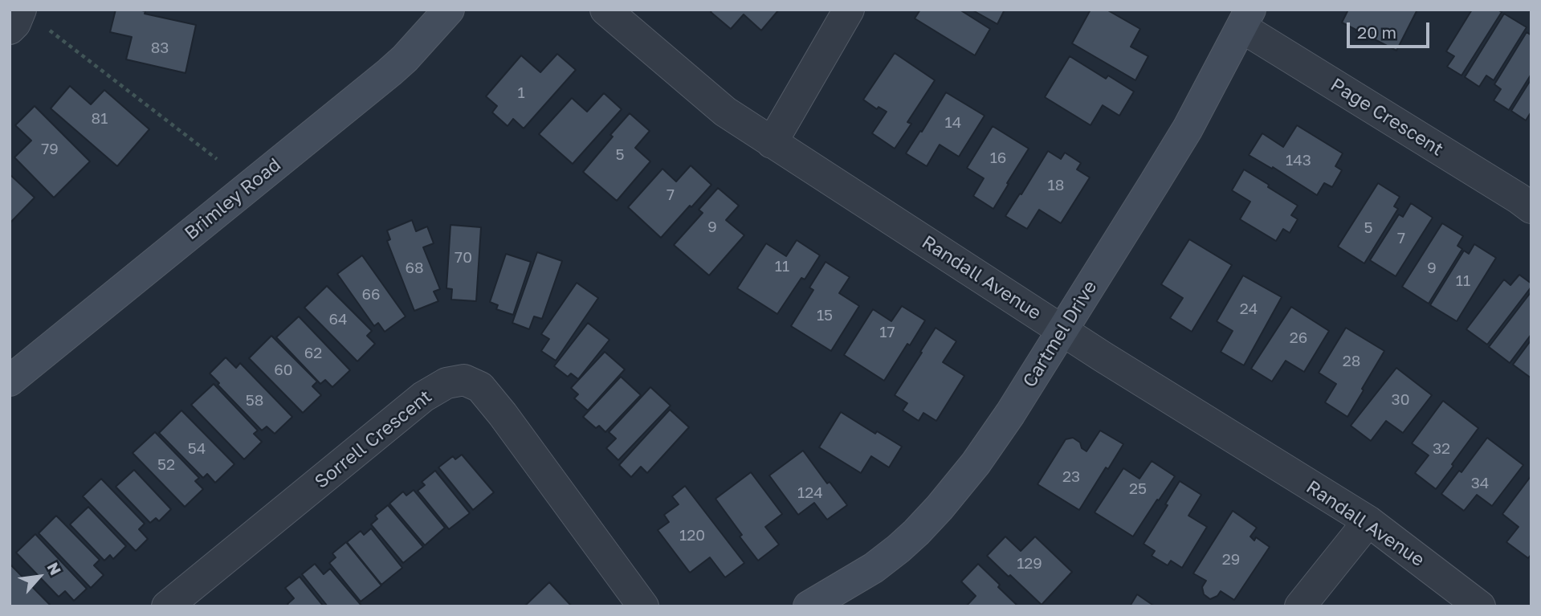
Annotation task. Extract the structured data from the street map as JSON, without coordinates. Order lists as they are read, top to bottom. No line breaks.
{"streets":{"street":["Page Crescent","Brimley Road","Randall Avenue","Cartmel Drive","Sorrell Crescent"]},"crossings":[["Page Crescent","Cartmel Drive"],["Randall Avenue","Cartmel Drive"]],"house_numbers":["83","1","81","14","79","5","16","143","18","7","9","5","7","70","11","68","9","11","66","24","15","64","17","26","62","28","60","30","58","54","32","52","23","34","25","124","120","29","129"],"scale_bar":"20 m","north":"top right"}
